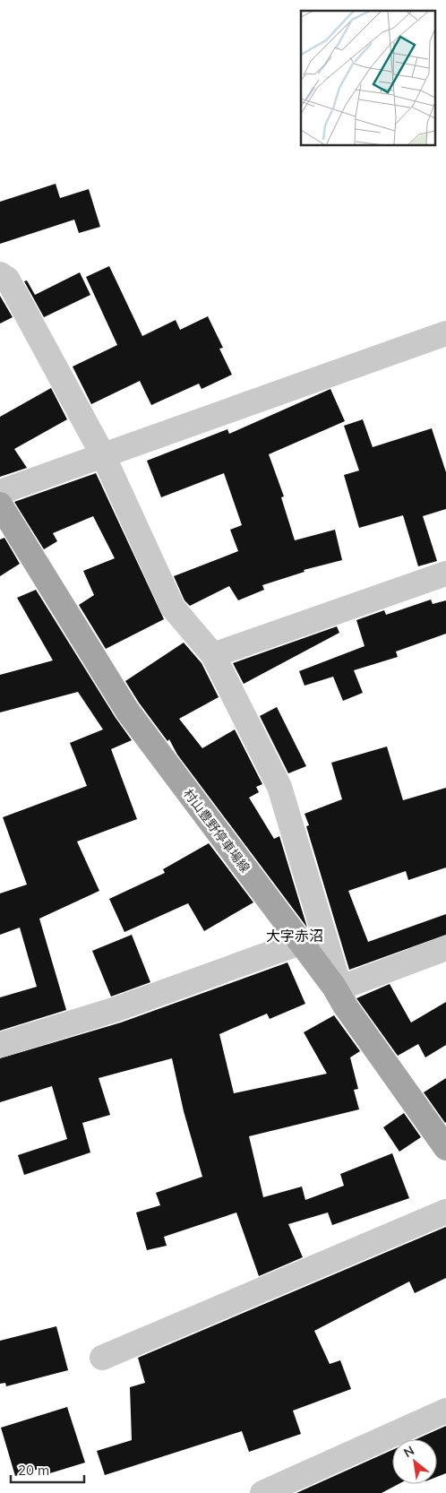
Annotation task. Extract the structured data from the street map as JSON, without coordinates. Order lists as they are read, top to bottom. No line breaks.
{"streets":{"main road":["村山豊野停車場線"]},"districts":["大字赤沼"],"scale_bar":"20 m","north":"top left"}
